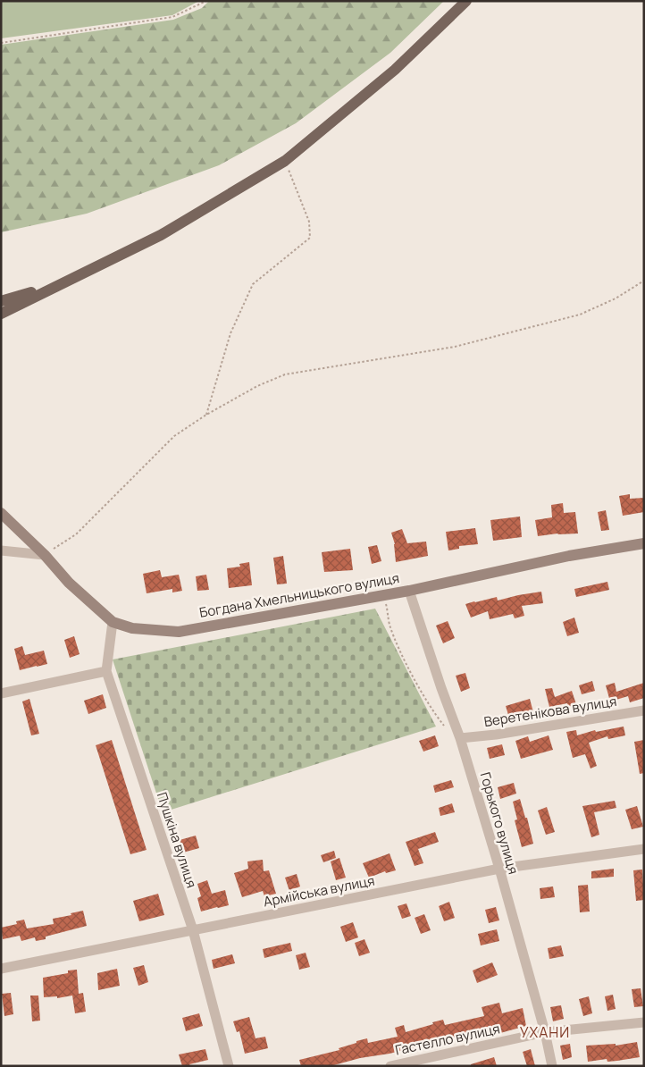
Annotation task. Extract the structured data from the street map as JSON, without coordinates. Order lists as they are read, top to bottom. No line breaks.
{"streets":{"street":["Богдана Хмельницького вулиця","Веретенікова вулиця","Горького вулиця","Пушкіна вулиця","Армійська вулиця","Гастелло вулиця"]},"crossings":[["Богдана Хмельницького вулиця","Горького вулиця"],["Богдана Хмельницького вулиця","Пушкіна вулиця"],["Веретенікова вулиця","Горького вулиця"],["Горького вулиця","Армійська вулиця"],["Горького вулиця","Гастелло вулиця"],["Пушкіна вулиця","Армійська вулиця"]],"districts":["УХАНИ"]}
